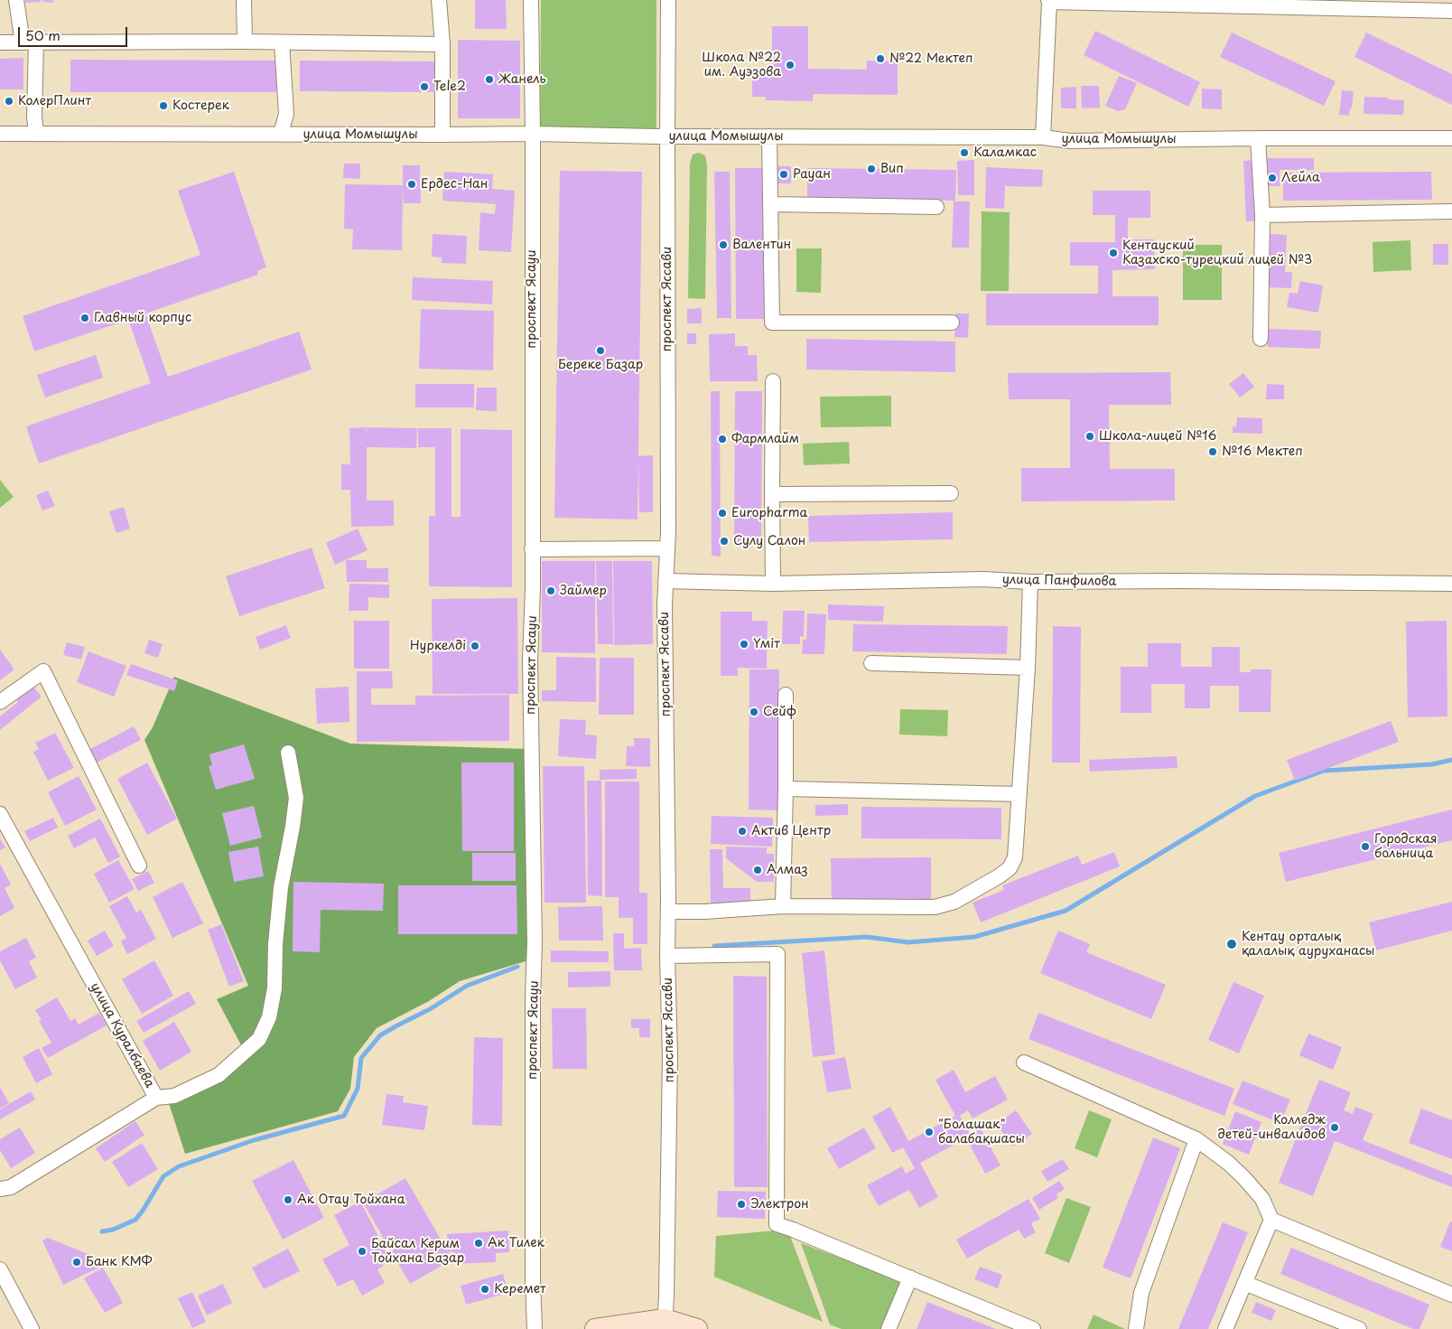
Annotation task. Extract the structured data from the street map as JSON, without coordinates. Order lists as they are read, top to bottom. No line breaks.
{"streets":{"street":["улица Момышулы","проспект Ясауи","проспект Яссави","улица Панфилова","улица Куралбаева"]},"crossings":[["улица Момышулы","проспект Ясауи"],["улица Момышулы","проспект Яссави"],["проспект Яссави","улица Панфилова"]],"places":["№22 Мектеп","Школа №22 им. Ауэзова","Жанель","Tele2","КолерПлинт","Костерек","Каламкас","Вип","Рауан","Лейла","Ердес-Нан","Валентин","Кентауский Казахско-турецкий лицей №3","Главный корпус","Береке Базар","Школа-лицей №16","Фармлайм","№16 Мектеп","Europharma","Сулу Салон","Займер","Үміт","Нуркелді","Сейф","Актив Центр","Городская больница","Алмаз","Кентау орталық қалалық ауруханасы","Колледж детей-инвалидов","\"Болашак\" балабақшасы","Ак Отау Тойхана","Электрон","Ак Тилек","Байсал Керим Тойхана Базар","Банк КМФ","Керемет"],"scale_bar":"50 m"}
